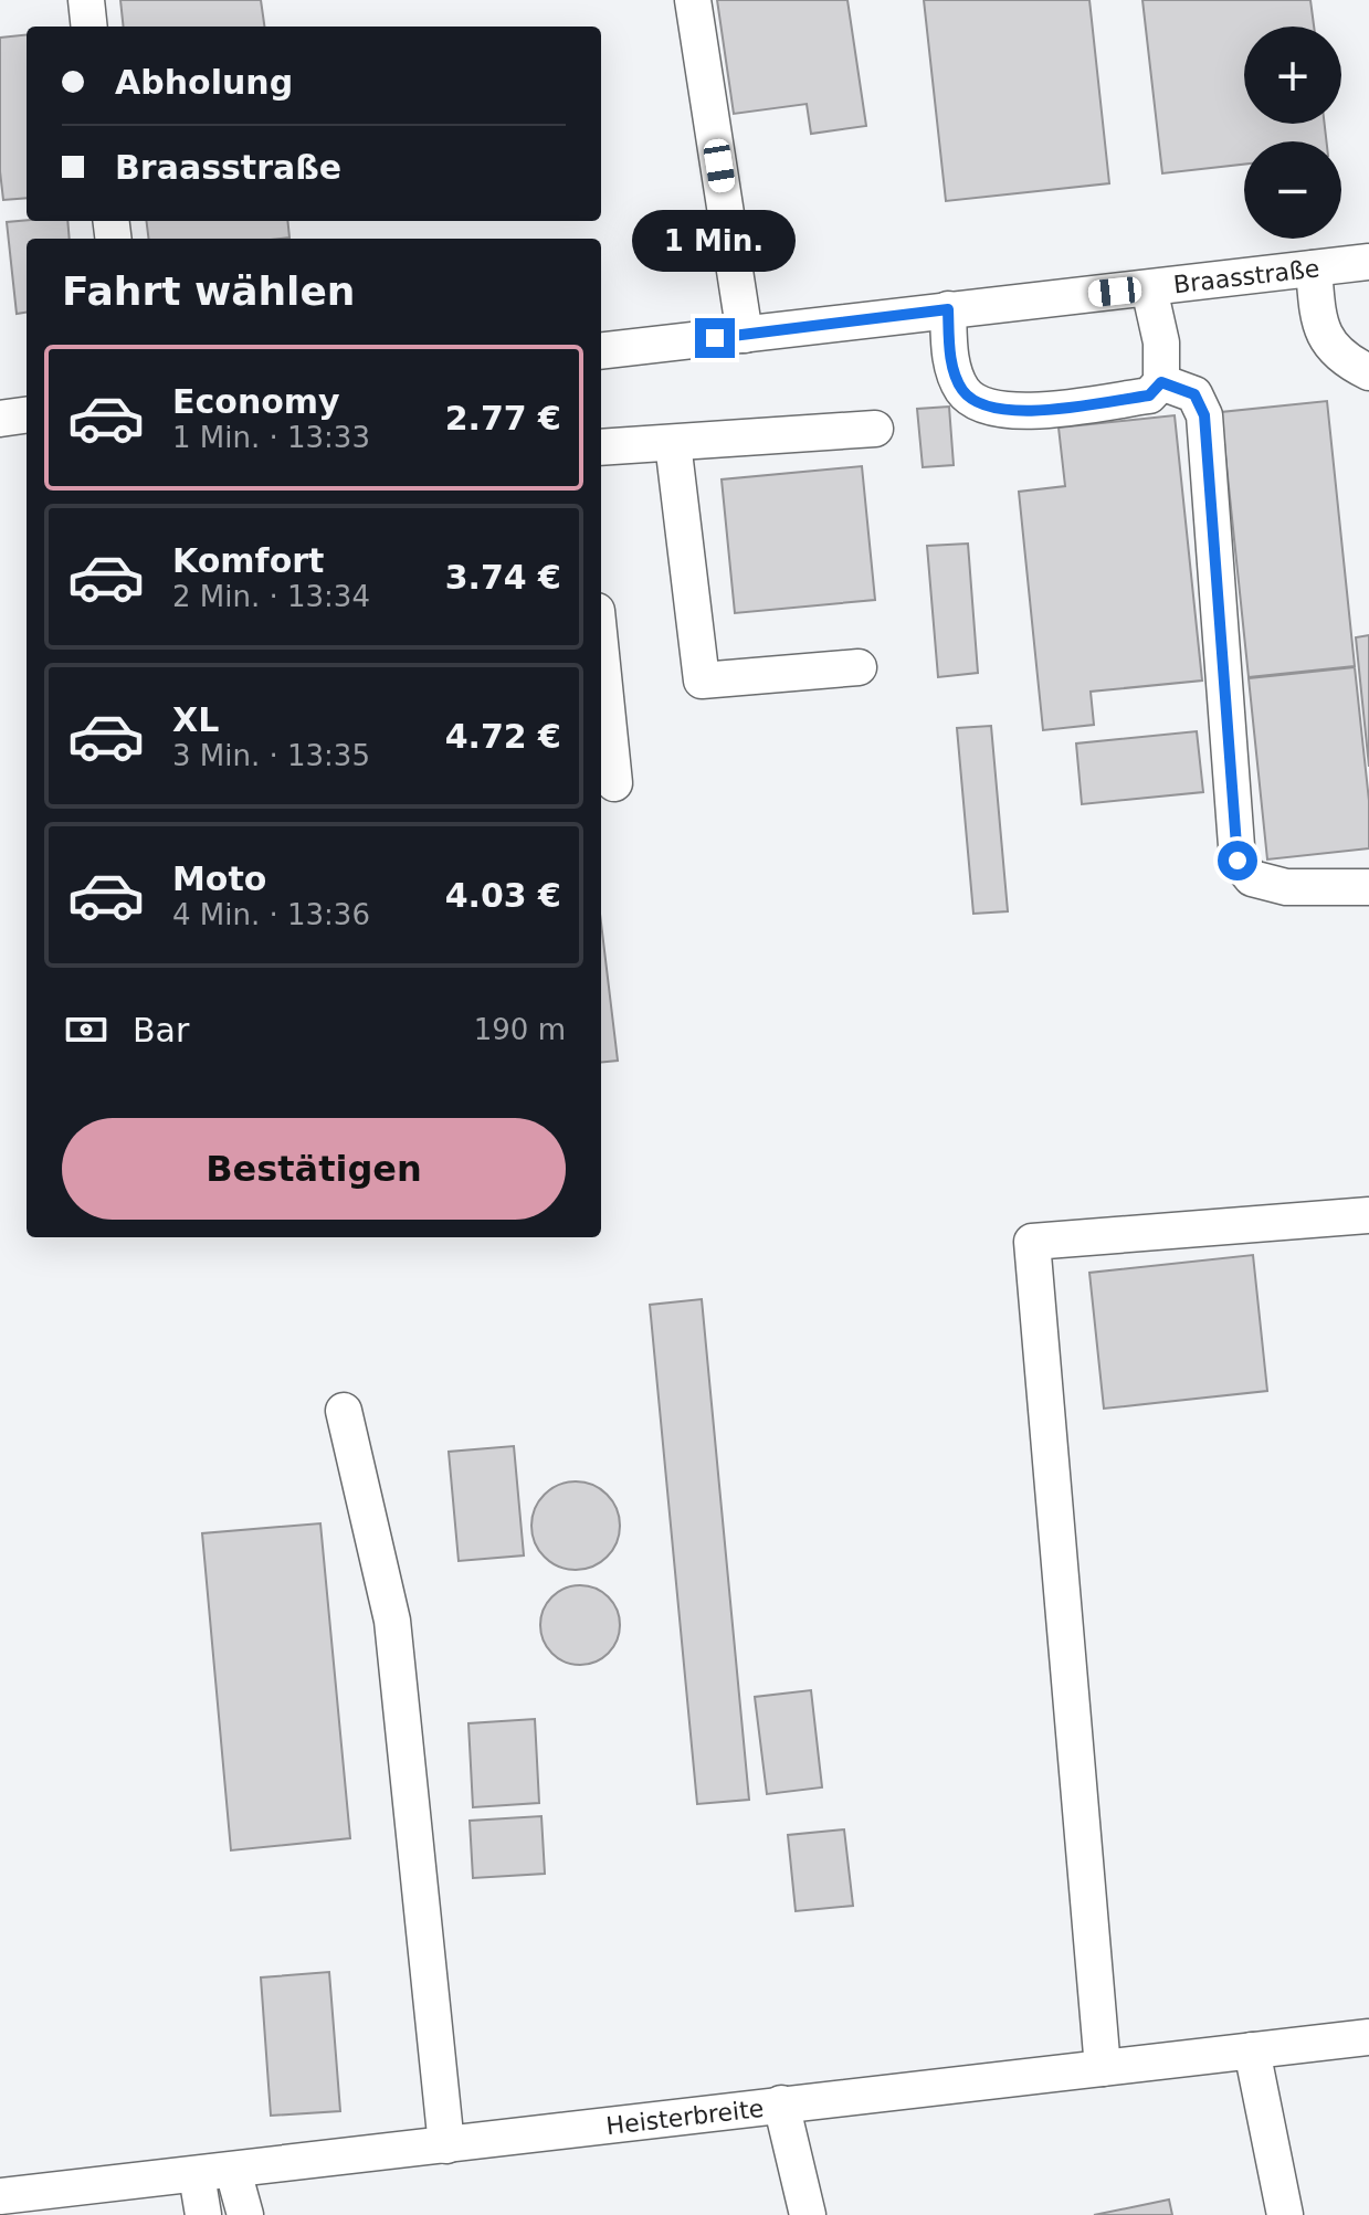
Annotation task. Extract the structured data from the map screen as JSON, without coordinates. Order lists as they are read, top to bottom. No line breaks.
{"streets":{"street":["Braasstraße","Heisterbreite"]},"page":{"map_buttons":["+","−"],"banner":["Abholung","Braasstraße"],"bubble":"1 Min.","heading":"Fahrt wählen","list":[{"name":"Economy","note":"1 Min. · 13:33","value":"2.77 €"},{"name":"Komfort","note":"2 Min. · 13:34","value":"3.74 €"},{"name":"XL","note":"3 Min. · 13:35","value":"4.72 €"},{"name":"Moto","note":"4 Min. · 13:36","value":"4.03 €"}],"pay":["Bar","190 m"],"buttons":"Bestätigen"}}
